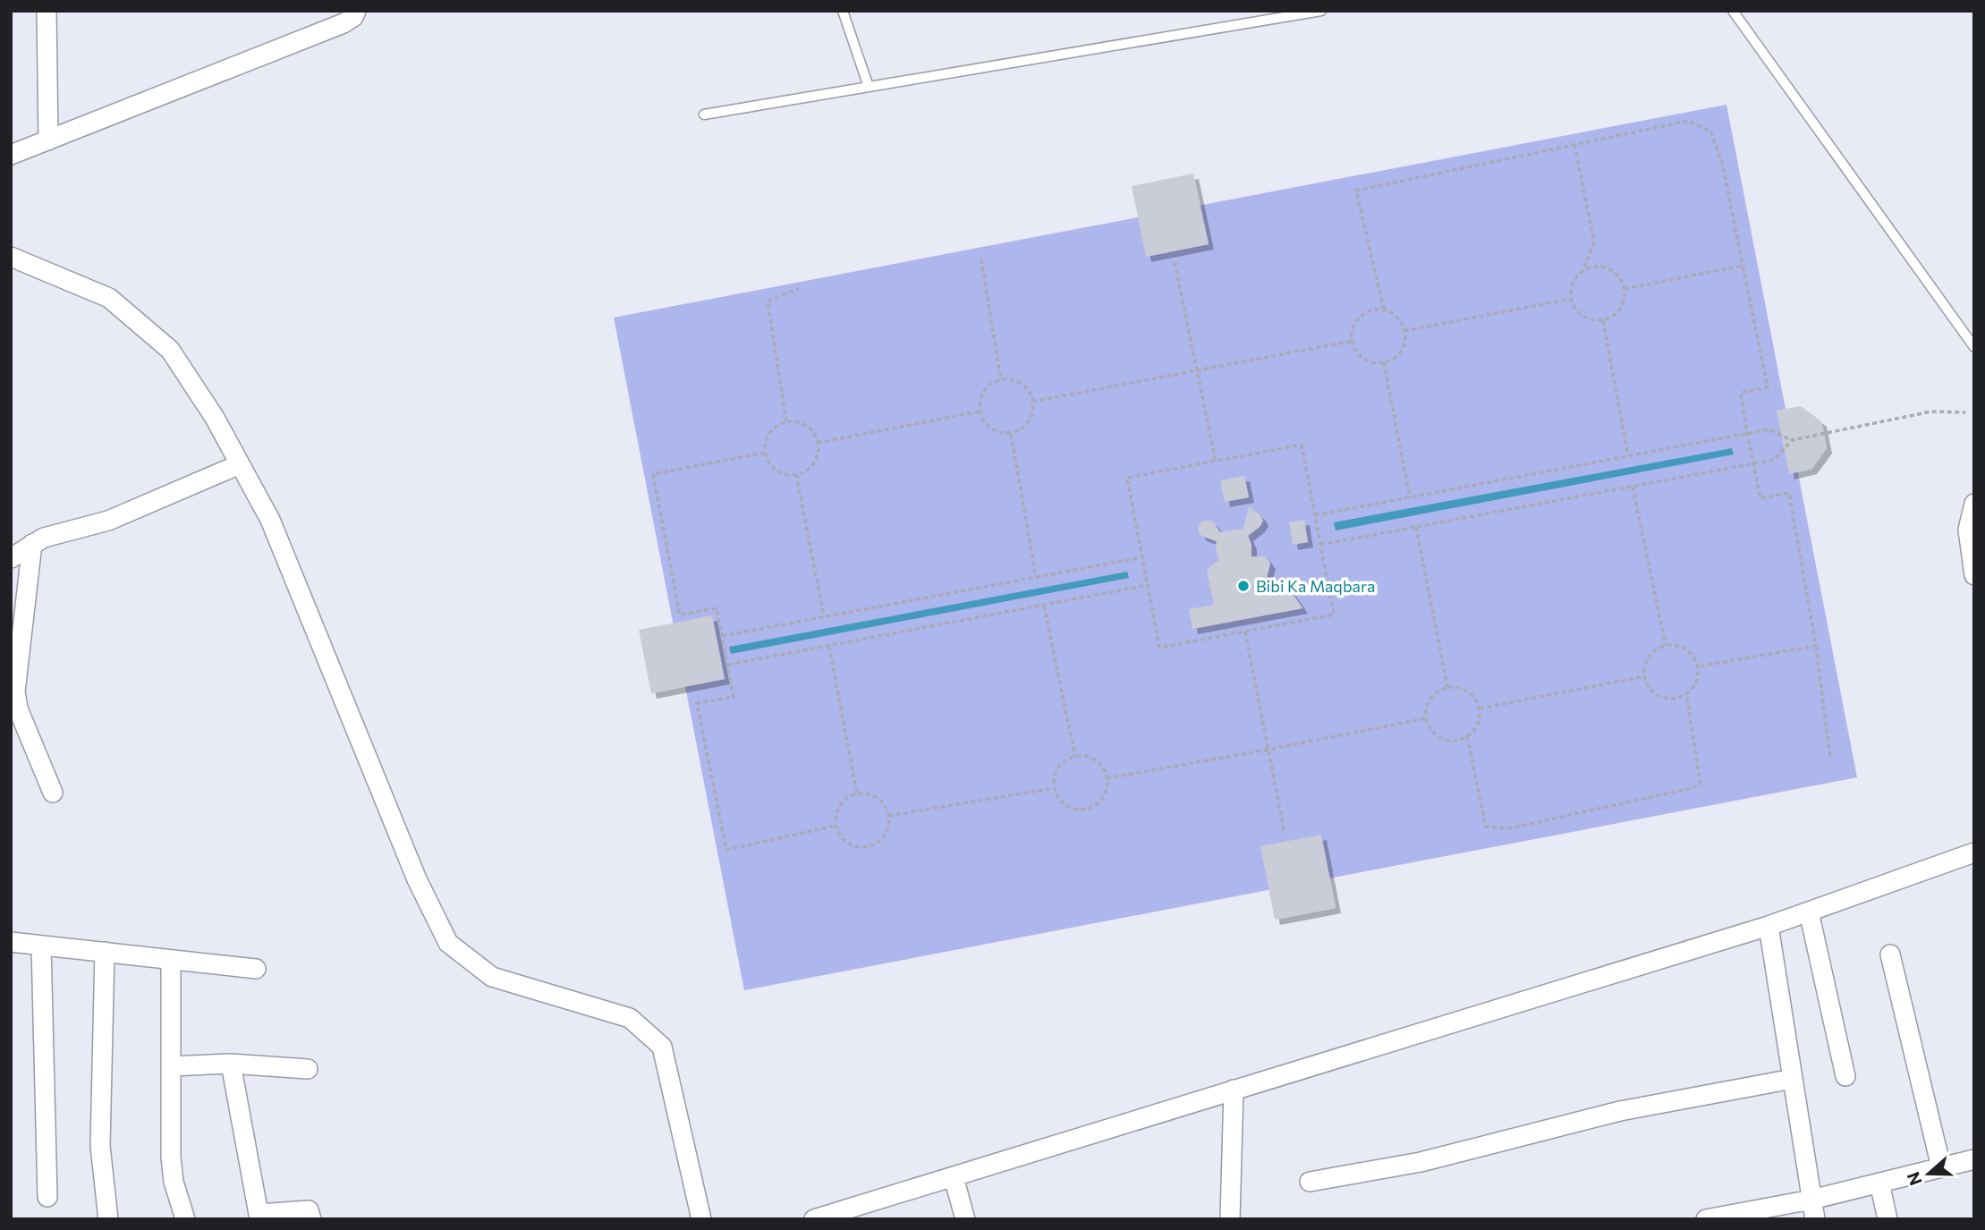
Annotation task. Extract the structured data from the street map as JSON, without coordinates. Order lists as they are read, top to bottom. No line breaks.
{"places":["Bibi Ka Maqbara"],"north":"left"}
